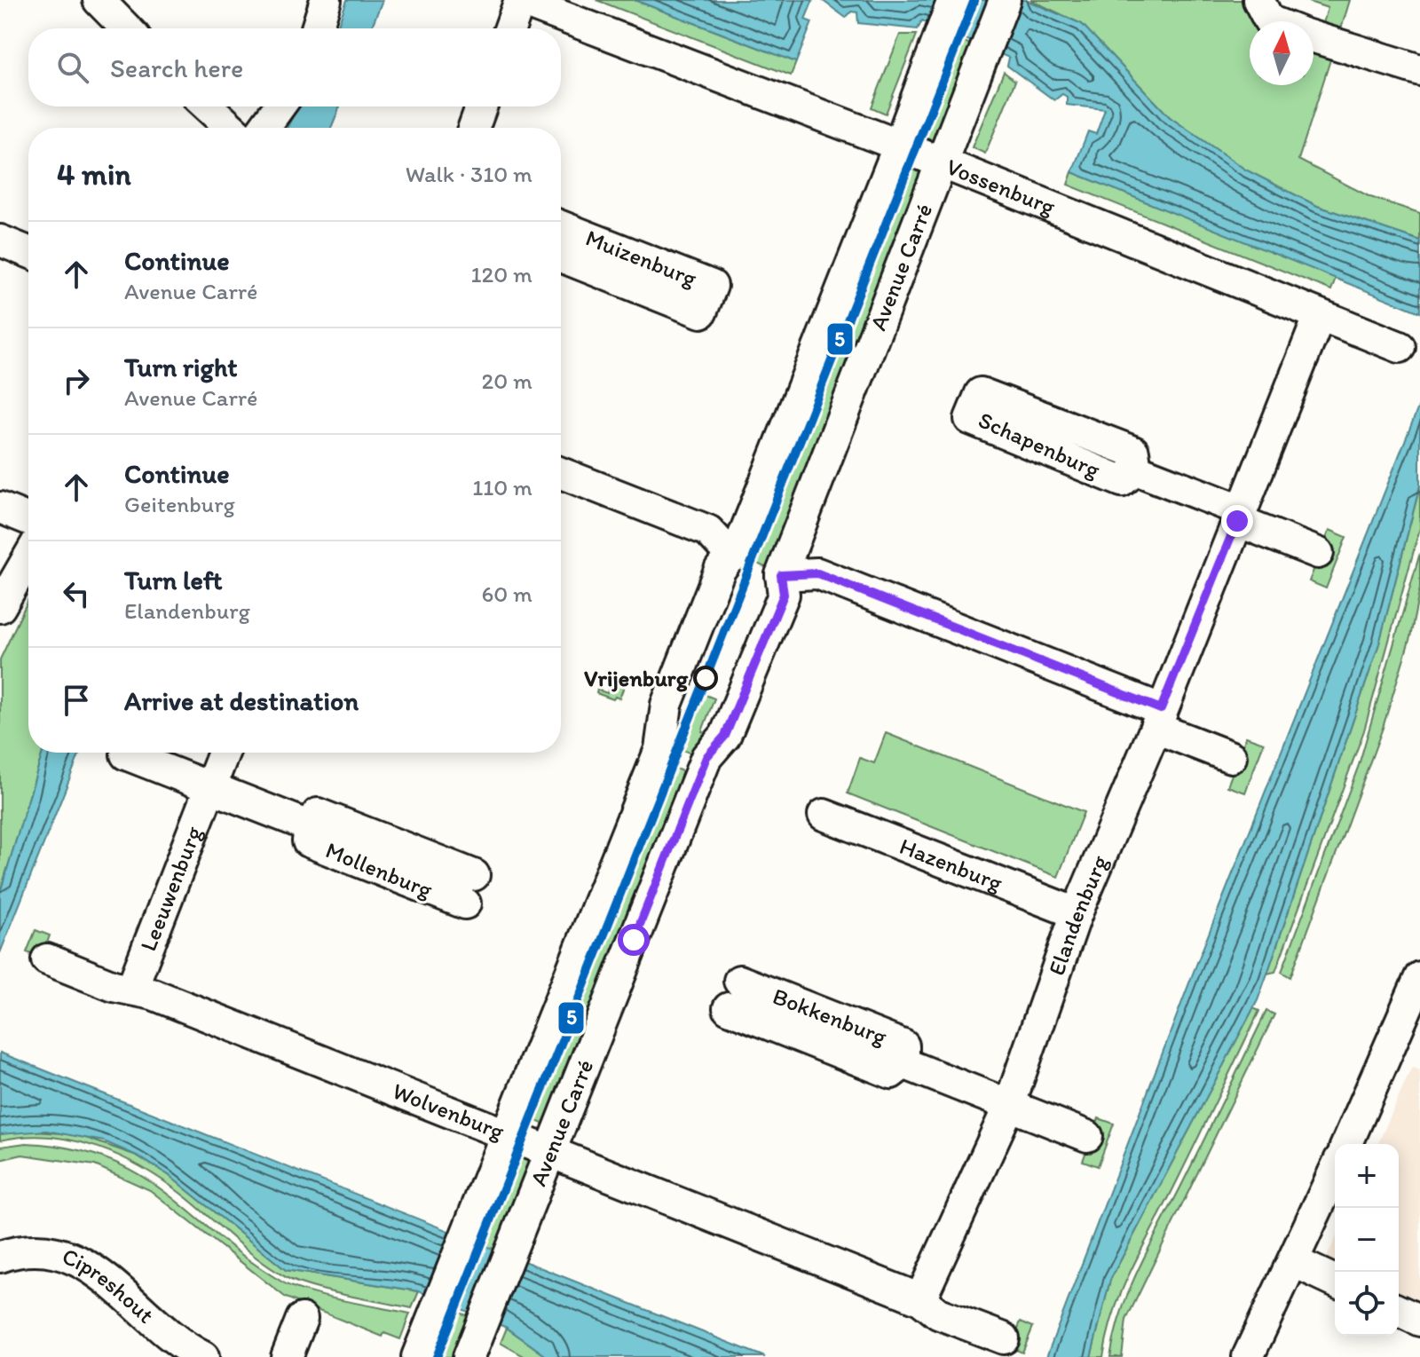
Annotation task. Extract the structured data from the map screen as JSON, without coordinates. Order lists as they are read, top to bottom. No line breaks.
{"streets":{"street":["Vossenburg","Muizenburg","Avenue Carré","Schapenburg","Hazenburg","Mollenburg","Leeuwenburg","Elandenburg","Bokkenburg","Wolvenburg","Cipreshout"]},"crossings":[["Vossenburg","Avenue Carré"],["Vossenburg","Elandenburg"],["Avenue Carré","Wolvenburg"],["Schapenburg","Elandenburg"],["Hazenburg","Elandenburg"],["Mollenburg","Leeuwenburg"],["Leeuwenburg","Wolvenburg"],["Elandenburg","Bokkenburg"],["Elandenburg","Wolvenburg"]],"places":["Vrijenburg"],"lines":["transit line 5"],"north":"top","page":{"search":"Search here","heading":["4 min","Walk · 310 m"],"list":[["Continue","Avenue Carré","120 m"],["Turn right","Avenue Carré","20 m"],["Continue","Geitenburg","110 m"],["Turn left","Elandenburg","60 m"],"Arrive at destination"],"map_buttons":["+","−"]}}
